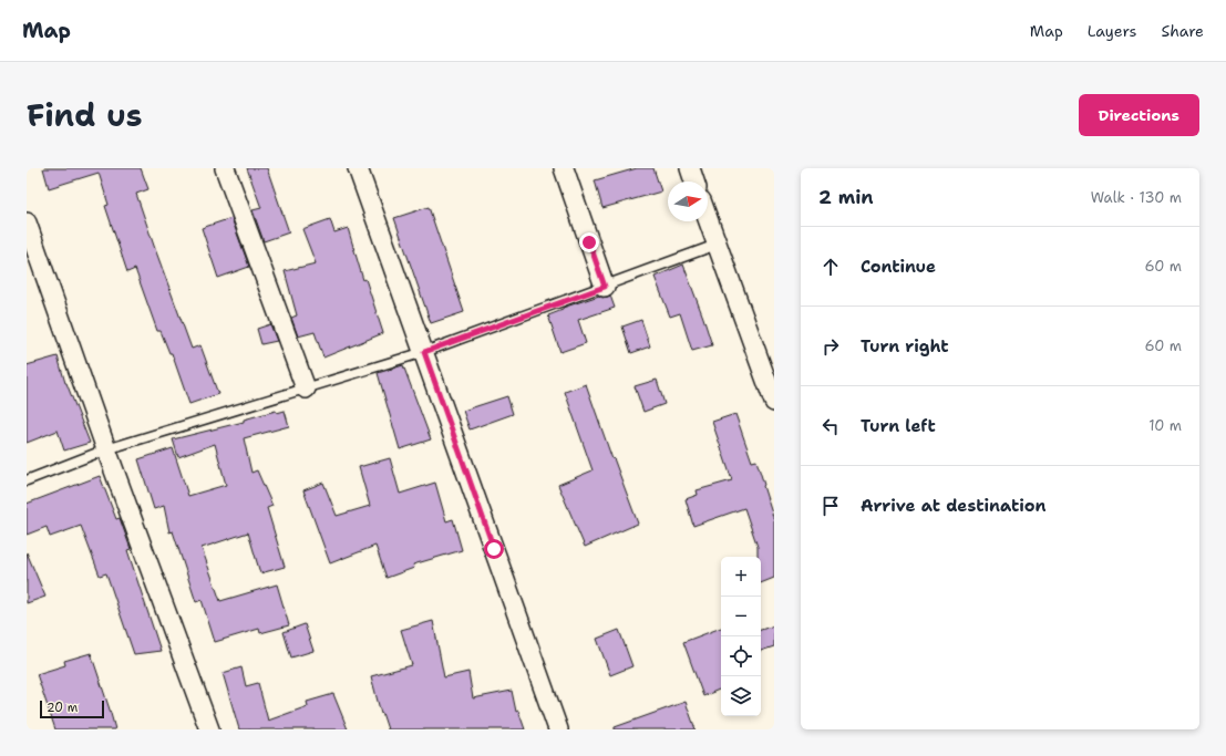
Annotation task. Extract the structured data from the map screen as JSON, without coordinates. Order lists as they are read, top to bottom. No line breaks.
{"scale_bar":"20 m","north":"right","page":{"header":"Map","nav":["Map","Layers","Share"],"title":"Find us","buttons":"Directions","heading":["2 min","Walk · 130 m"],"list":[["Continue","60 m"],["Turn right","60 m"],["Turn left","10 m"],"Arrive at destination"],"map_buttons":["+","−"],"scale":"20 m"}}
